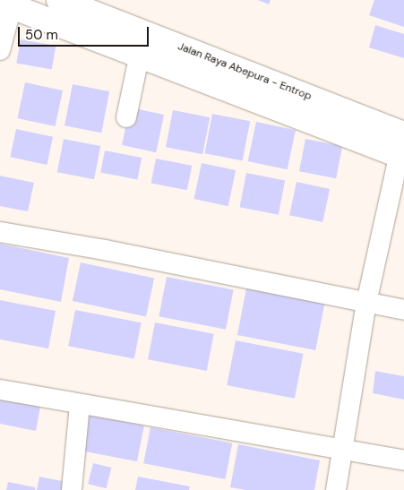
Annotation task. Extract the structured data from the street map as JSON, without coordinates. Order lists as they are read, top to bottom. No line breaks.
{"streets":{"highway":["Jalan Raya Abepura - Entrop"]},"scale_bar":"50 m"}
